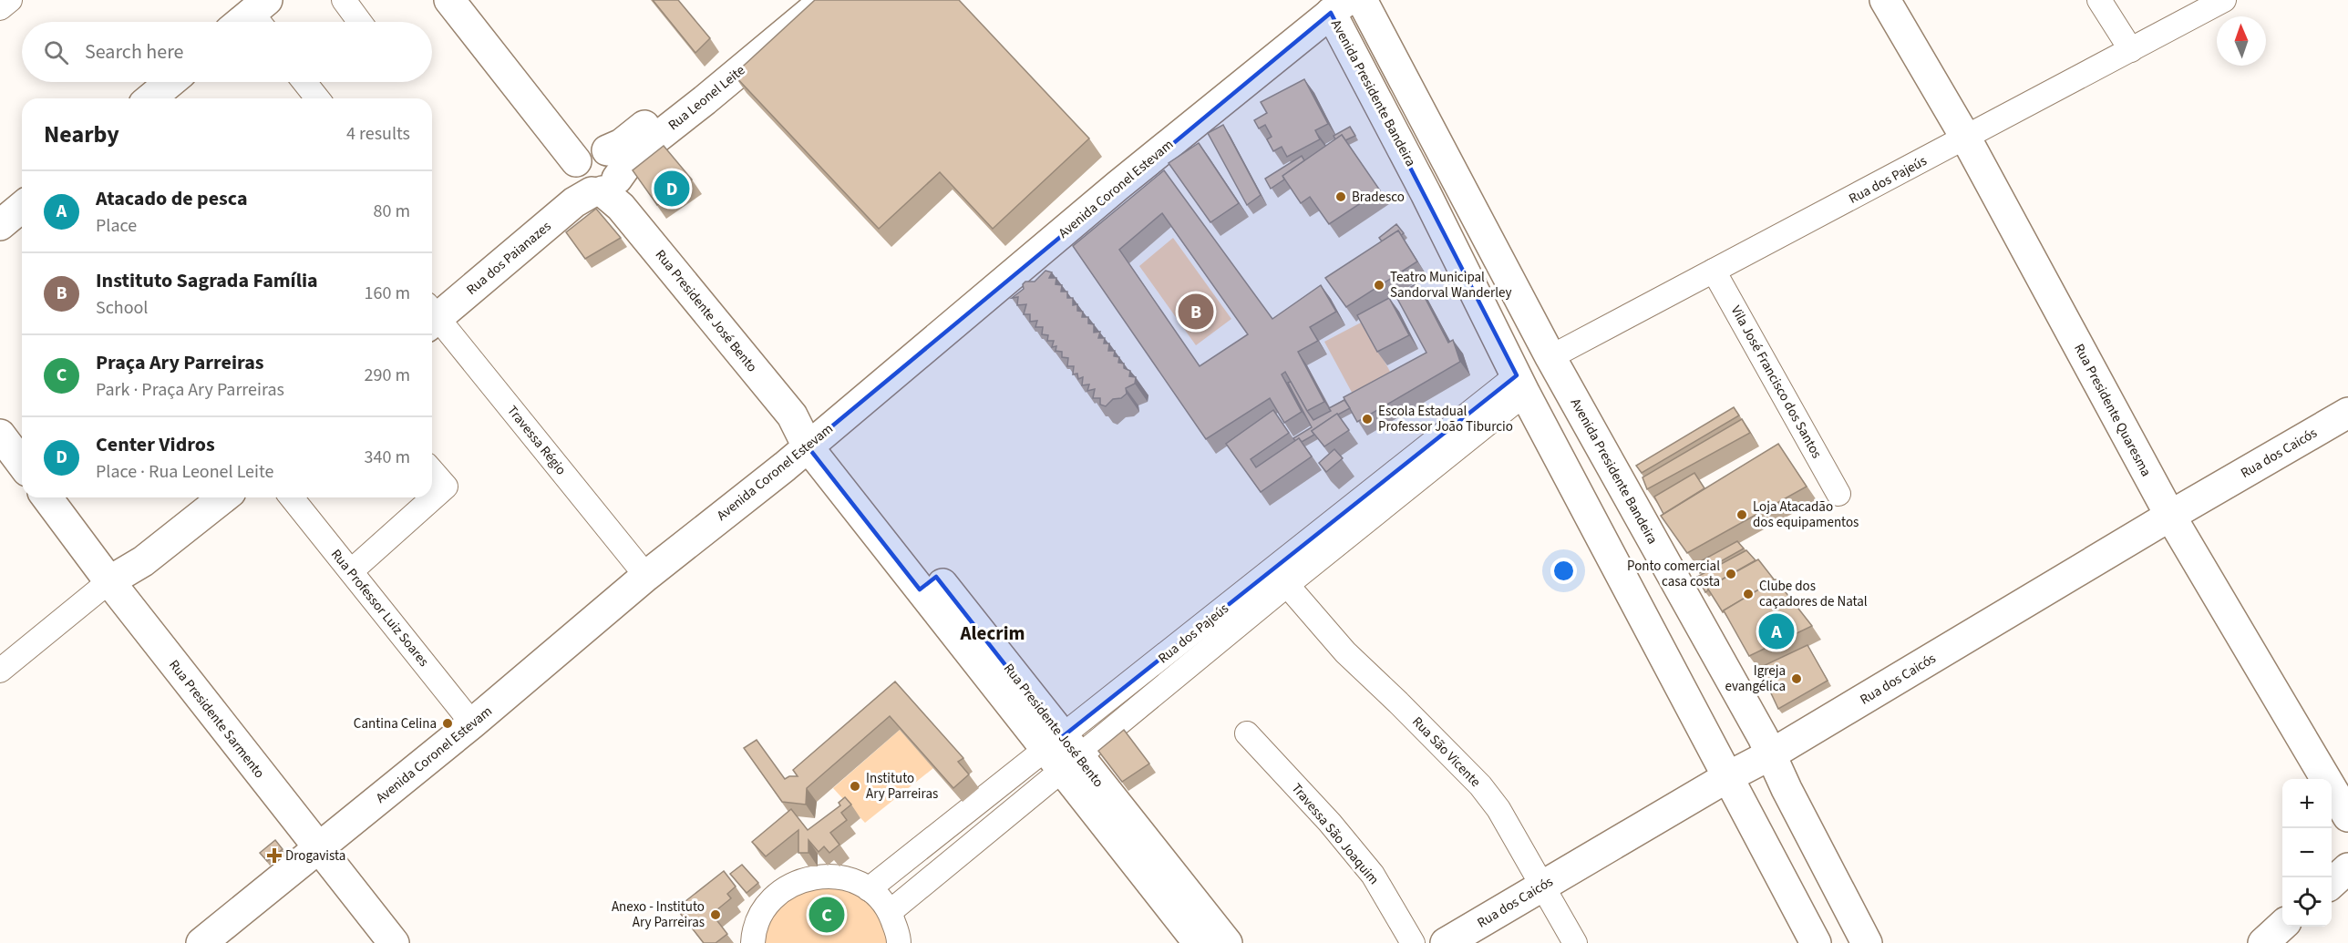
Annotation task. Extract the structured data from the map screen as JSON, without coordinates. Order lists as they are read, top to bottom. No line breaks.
{"streets":{"main road":["Avenida Presidente Bandeira","Rua Leonel Leite","Avenida Coronel Estevam","Rua dos Paianazes","Rua Presidente José Bento","Rua Presidente Quaresma","Rua dos Caicós","Rua Presidente Sarmento"],"street":["Rua dos Pajeús","Vila José Francisco dos Santos","Travessa Régio","Rua Professor Luiz Soares","Rua São Vicente","Travessa São Joaquim"]},"crossings":[["Avenida Presidente Bandeira","Rua dos Pajeús"],["Avenida Presidente Bandeira","Avenida Coronel Estevam"],["Avenida Presidente Bandeira","Rua dos Caicós"],["Rua Leonel Leite","Rua dos Paianazes"],["Rua Leonel Leite","Rua Presidente José Bento"],["Rua dos Pajeús","Rua Presidente José Bento"],["Rua dos Pajeús","Vila José Francisco dos Santos"],["Rua dos Pajeús","Rua Presidente Quaresma"],["Rua dos Pajeús","Rua São Vicente"],["Avenida Coronel Estevam","Rua Presidente José Bento"],["Avenida Coronel Estevam","Travessa Régio"],["Avenida Coronel Estevam","Rua Professor Luiz Soares"],["Avenida Coronel Estevam","Rua Presidente Sarmento"],["Rua dos Paianazes","Rua Presidente José Bento"],["Rua Presidente Quaresma","Rua dos Caicós"],["Rua dos Caicós","Rua São Vicente"]],"districts":["Alecrim"],"places":{"other":["Bradesco","Teatro Municipal Sandorval Wanderley","Escola Estadual Professor João Tiburcio","Loja Atacadão dos equipamentos","Ponto comercial casa costa","Clube dos caçadores de Natal","Igreja evangélica","Cantina Celina","Instituto Ary Parreiras","Anexo - Instituto Ary Parreiras"],"health":["Drogavista"]},"north":"top","page":{"search":"Search here","heading":["Nearby","4 results"],"pins":["D","B","A","C"],"list":[{"mark":"A","name":"Atacado de pesca","note":"Place","value":"80 m"},{"mark":"B","name":"Instituto Sagrada Família","note":"School","value":"160 m"},{"mark":"C","name":"Praça Ary Parreiras","note":"Park · Praça Ary Parreiras","value":"290 m"},{"mark":"D","name":"Center Vidros","note":"Place · Rua Leonel Leite","value":"340 m"}],"map_buttons":["+","−"]}}
